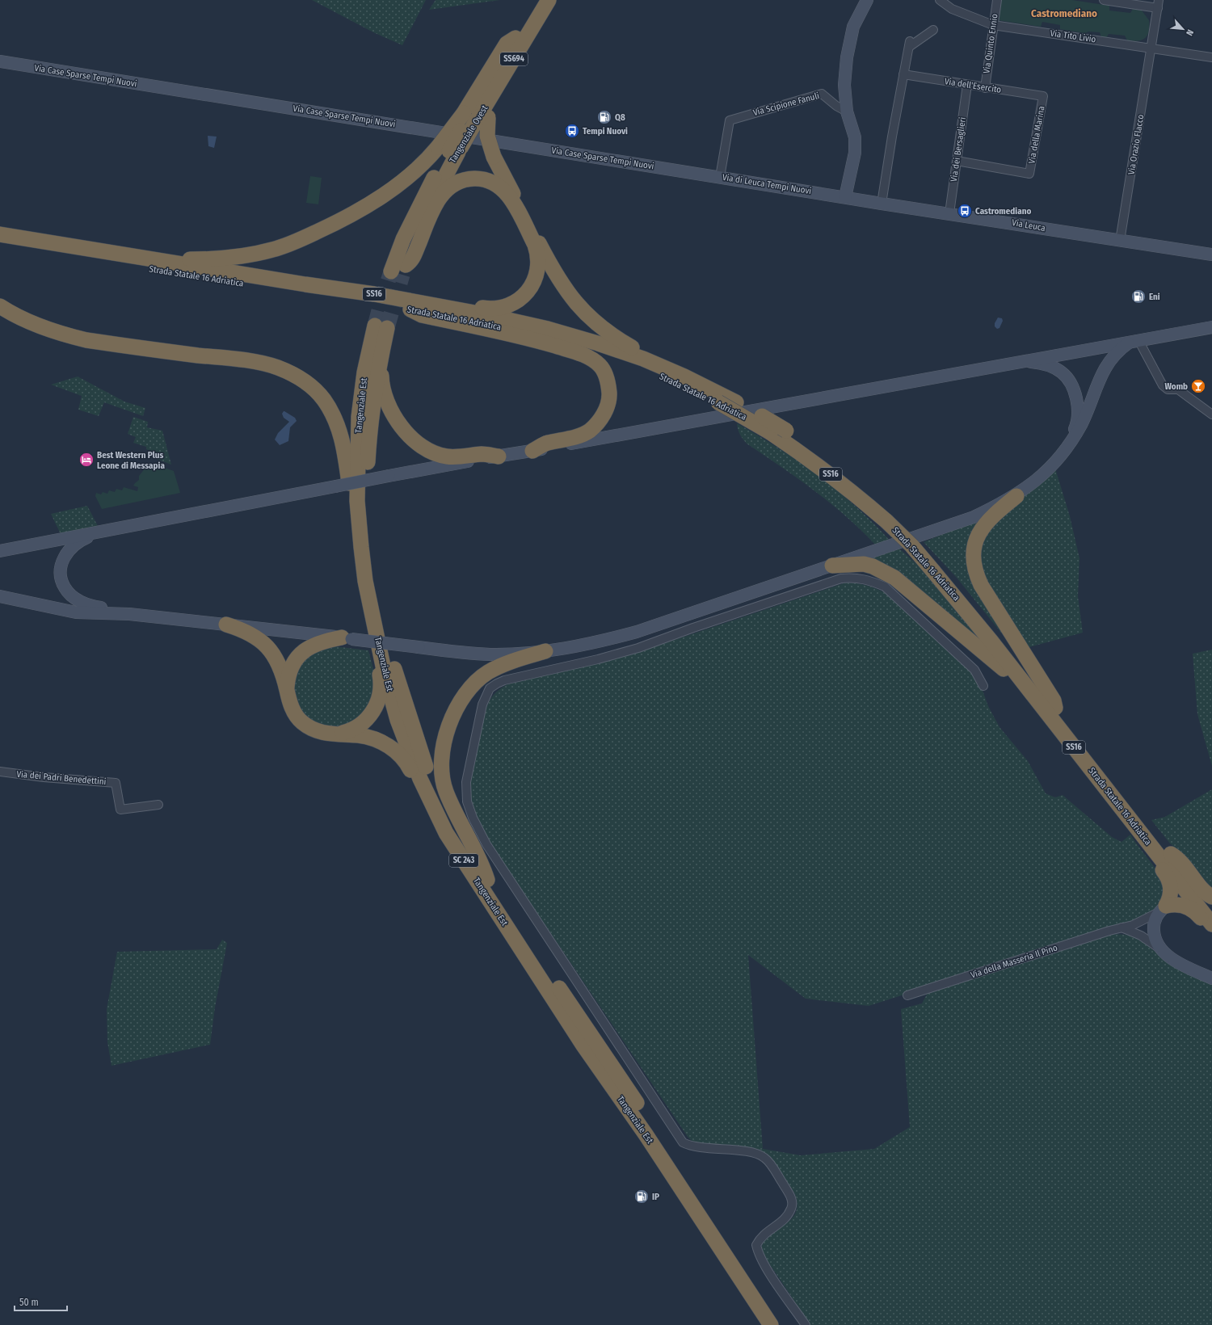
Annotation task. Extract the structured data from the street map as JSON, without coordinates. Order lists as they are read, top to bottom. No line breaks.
{"streets":{"highway":["SS694","Tangenziale Ovest","Strada Statale 16 Adriatica","SS16","Tangenziale Est","SC 243"],"main road":["Via Case Sparse Tempi Nuovi","Via di Leuca Tempi Nuovi","Via Leuca"],"street":["Via Tito Livio","Via Quinto Ennio","Via dell'Esercito","Via Scipione Fanuli","Via della Marina","Via Orazio Flacco","Via dei Bersaglieri","Via dei Padri Benedettini","Via della Masseria Il Pino"]},"crossings":[["Via Tito Livio","Via Quinto Ennio"],["Via Tito Livio","Via Orazio Flacco"],["Via Quinto Ennio","Via dell'Esercito"],["Via Case Sparse Tempi Nuovi","Via di Leuca Tempi Nuovi"],["Via dell'Esercito","Via della Marina"],["Via dell'Esercito","Via dei Bersaglieri"],["Via Scipione Fanuli","Via di Leuca Tempi Nuovi"],["Tangenziale Ovest","Strada Statale 16 Adriatica"],["Via della Marina","Via dei Bersaglieri"],["Via Orazio Flacco","Via Leuca"],["Via dei Bersaglieri","Via Leuca"],["Via di Leuca Tempi Nuovi","Via Leuca"]],"districts":["Castromediano"],"places":{"fuel station":["Q8","Eni","IP"],"bus stop":["Tempi Nuovi","Castromediano"],"bar":["Womb"],"hotel":["Best Western Plus Leone di Messapia"]},"scale_bar":"50 m","north":"bottom right"}
